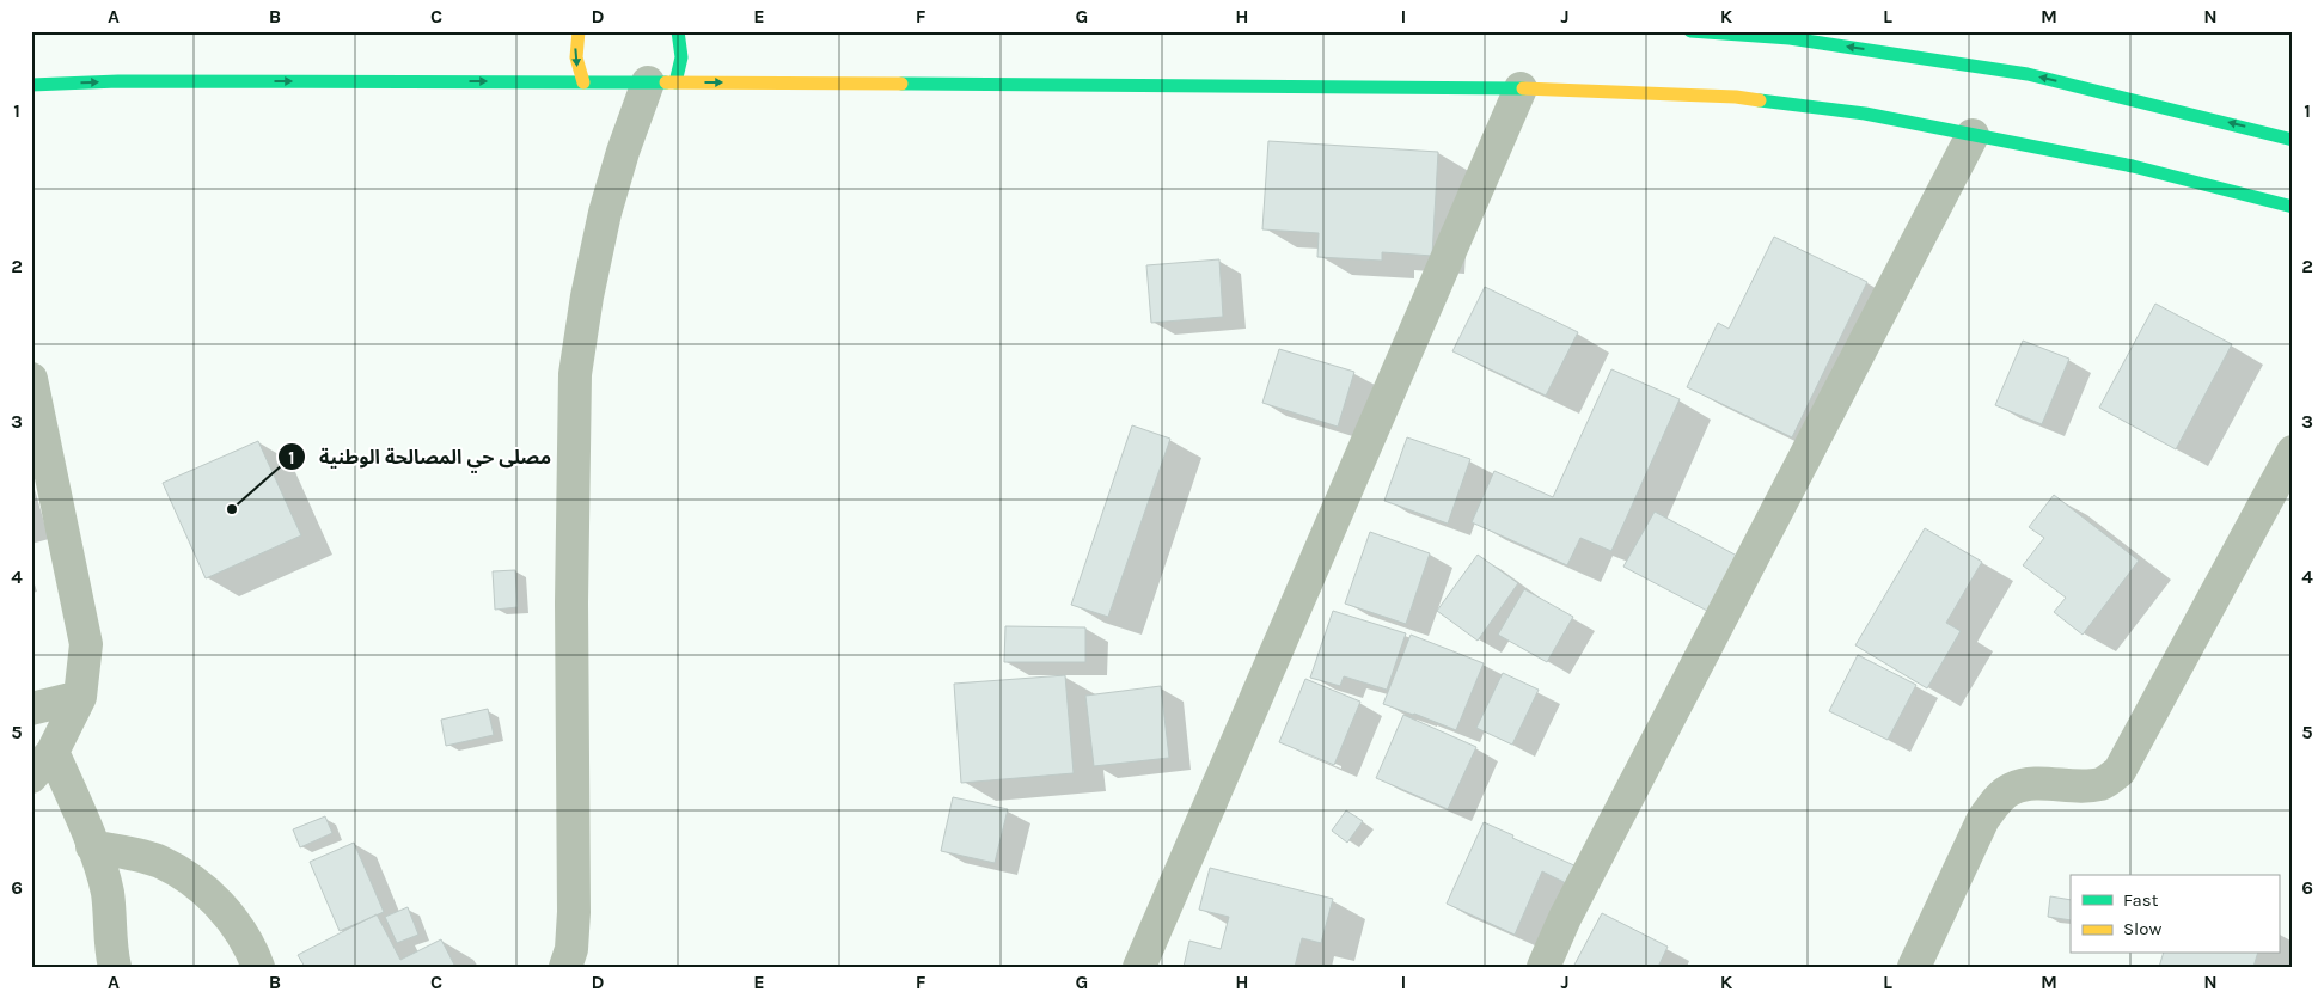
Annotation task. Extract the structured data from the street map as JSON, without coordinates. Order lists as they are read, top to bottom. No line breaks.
{"places":["مصلى حي المصالحة الوطنية"],"legend":["Fast","Slow"],"grid":{"columns":["A","B","C","D","E","F","G","H","I","J","K","L","M","N"],"rows":["1","2","3","4","5","6"]}}
